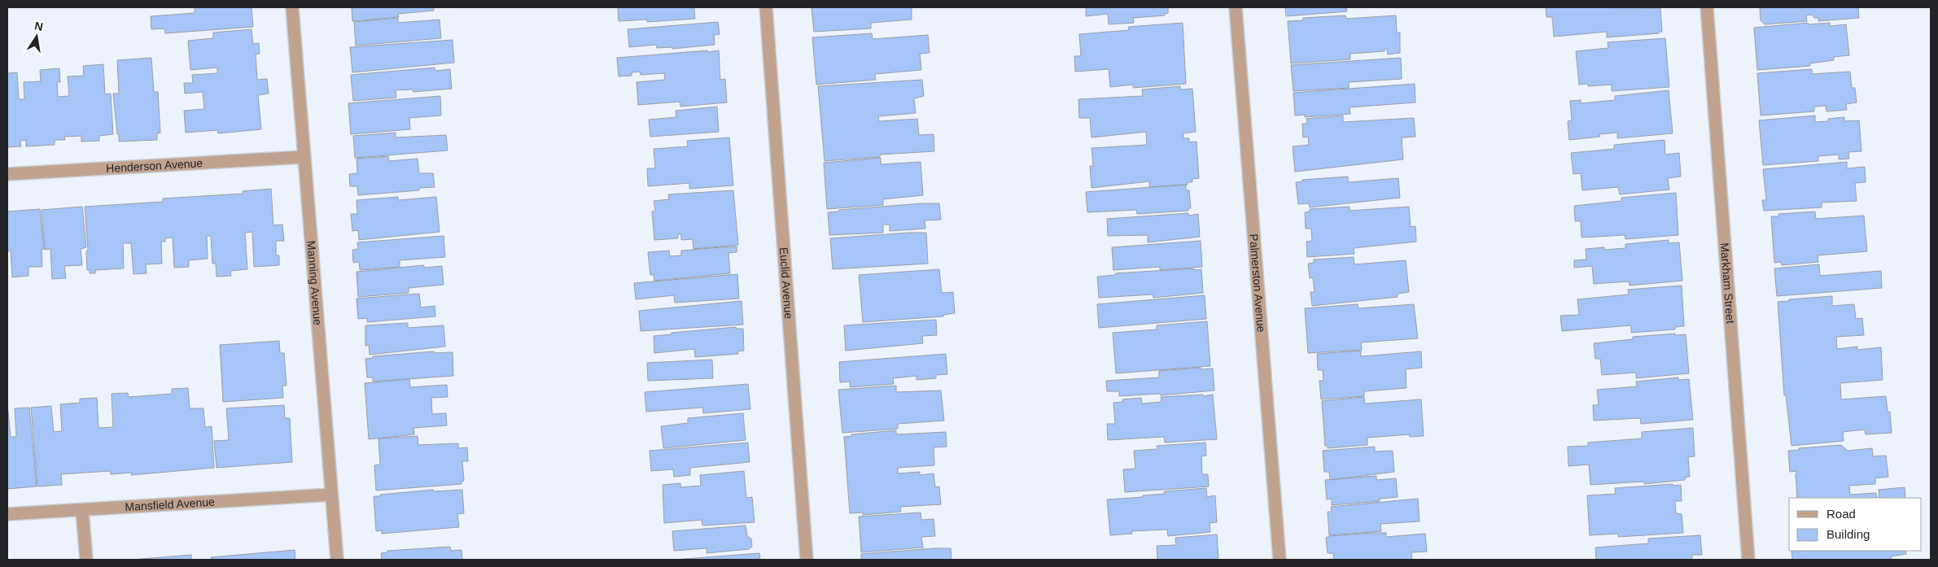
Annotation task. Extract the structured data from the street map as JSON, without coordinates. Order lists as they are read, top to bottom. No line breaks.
{"streets":{"street":["Henderson Avenue","Palmerston Avenue","Markham Street","Manning Avenue","Euclid Avenue","Mansfield Avenue"]},"crossings":[["Henderson Avenue","Manning Avenue"],["Manning Avenue","Mansfield Avenue"]],"legend":["Road","Building"],"north":"top"}
